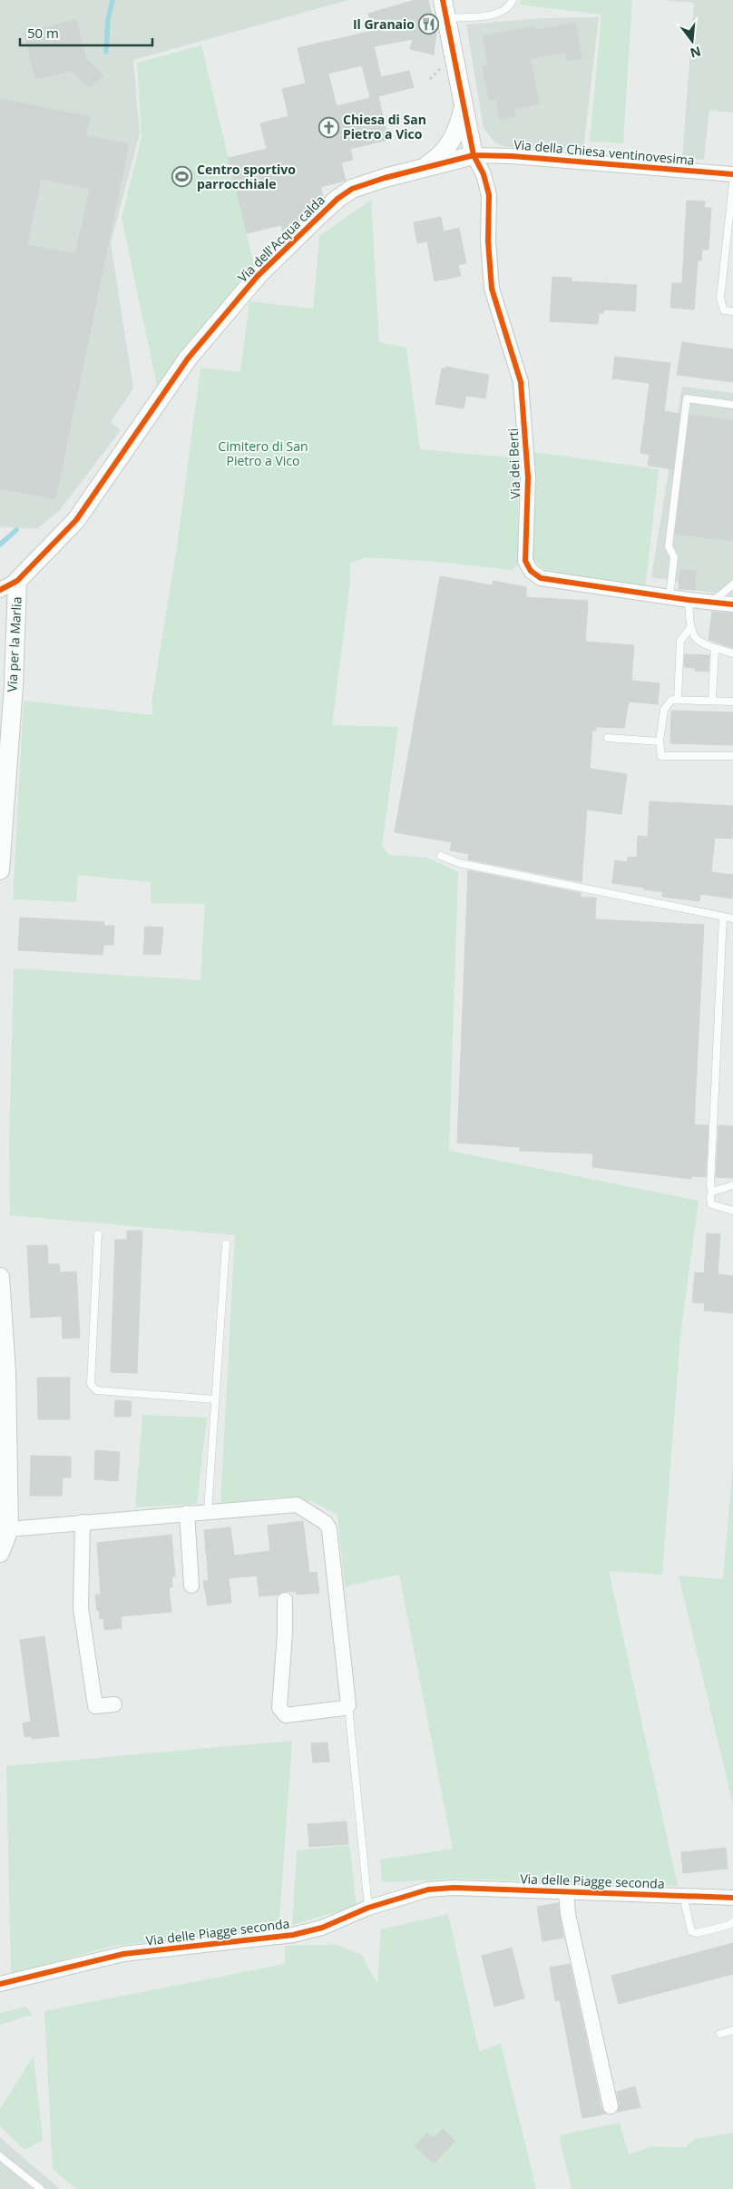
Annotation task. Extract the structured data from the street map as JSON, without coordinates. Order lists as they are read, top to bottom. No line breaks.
{"streets":{"street":["Via della Chiesa ventinovesima","Via dell'Acqua calda","Via dei Berti","Via per la Marlia","Via delle Piagge seconda"]},"crossings":[["Via della Chiesa ventinovesima","Via dell'Acqua calda"],["Via della Chiesa ventinovesima","Via dei Berti"],["Via dell'Acqua calda","Via dei Berti"],["Via dell'Acqua calda","Via per la Marlia"]],"parks":["Cimitero di San Pietro a Vico"],"places":{"restaurant":["Il Granaio"],"church":["Chiesa di San Pietro a Vico"],"sports":["Centro sportivo parrocchiale"]},"scale_bar":"50 m","north":"bottom"}
